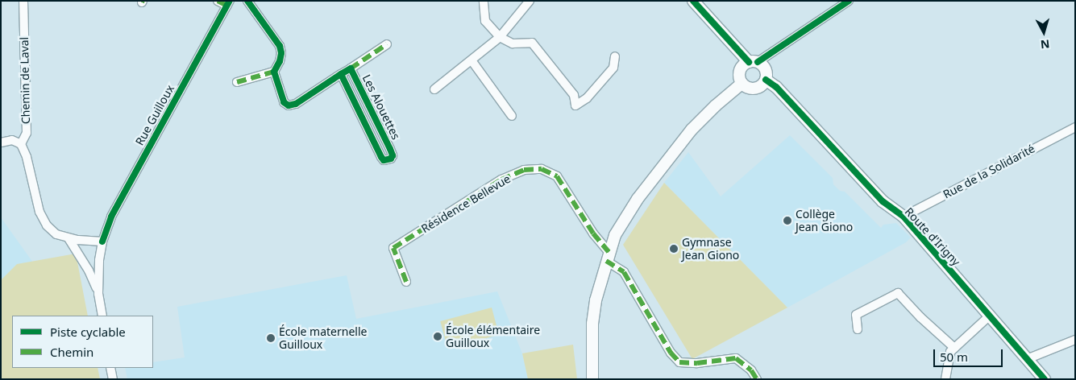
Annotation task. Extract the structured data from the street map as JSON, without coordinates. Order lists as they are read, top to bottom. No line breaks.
{"streets":{"street":["Chemin de Laval","Les Alouettes","Rue Guilloux","Rue de la Solidarité","Résidence Bellevue","Route d'Irigny"]},"crossings":[["Rue de la Solidarité","Route d'Irigny"]],"places":["Collège Jean Giono","Gymnase Jean Giono","École élémentaire Guilloux","École maternelle Guilloux"],"legend":["Piste cyclable","Chemin"],"scale_bar":"50 m","north":"bottom"}
